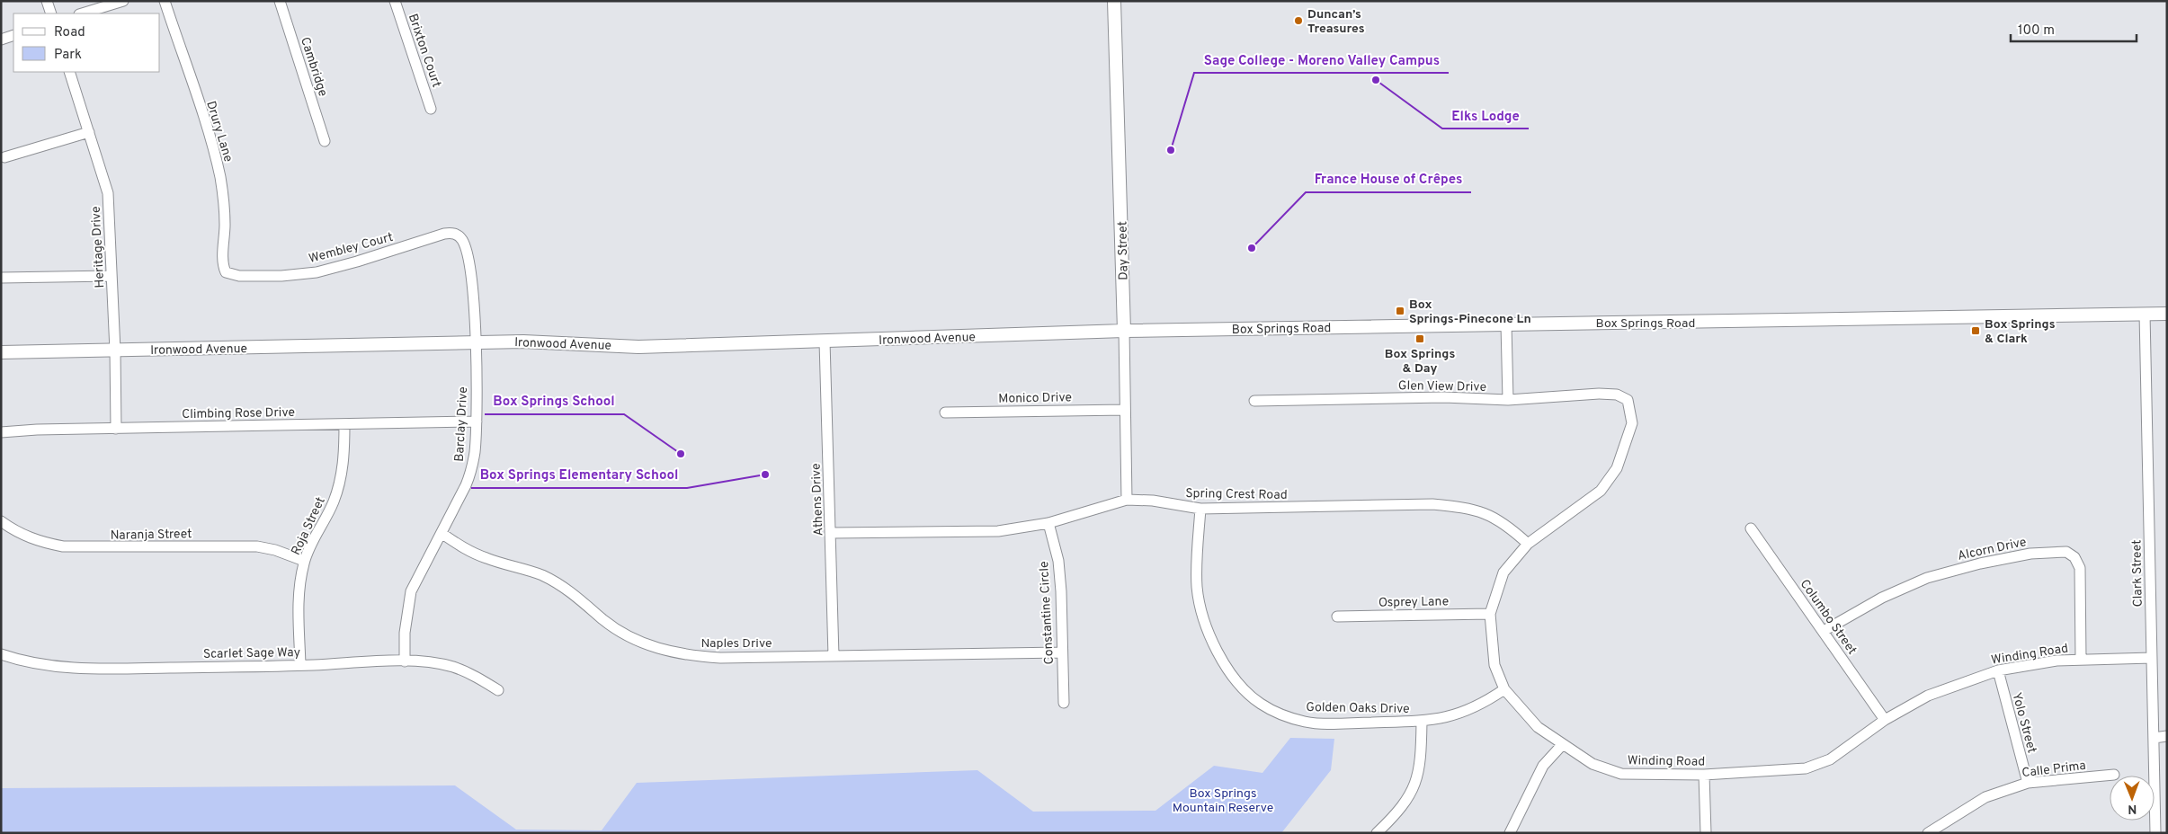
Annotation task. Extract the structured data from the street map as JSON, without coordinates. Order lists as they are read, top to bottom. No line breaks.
{"streets":{"main road":["Day Street","Box Springs Road","Ironwood Avenue"],"street":["Brixton Court","Cambridge","Drury Lane","Heritage Drive","Wembley Court","Glen View Drive","Monico Drive","Climbing Rose Drive","Barclay Drive","Spring Crest Road","Athens Drive","Roja Street","Naranja Street","Alcorn Drive","Clark Street","Osprey Lane","Constantine Circle","Columbo Street","Naples Drive","Scarlet Sage Way","Winding Road","Golden Oaks Drive","Yolo Street","Calle Prima"]},"crossings":[["Drury Lane","Wembley Court"],["Heritage Drive","Ironwood Avenue"],["Heritage Drive","Climbing Rose Drive"],["Wembley Court","Barclay Drive"],["Day Street","Box Springs Road"],["Day Street","Ironwood Avenue"],["Day Street","Monico Drive"],["Day Street","Spring Crest Road"],["Box Springs Road","Ironwood Avenue"],["Box Springs Road","Clark Street"],["Ironwood Avenue","Barclay Drive"],["Ironwood Avenue","Athens Drive"],["Glen View Drive","Winding Road"],["Climbing Rose Drive","Barclay Drive"],["Climbing Rose Drive","Roja Street"],["Barclay Drive","Naples Drive"],["Barclay Drive","Scarlet Sage Way"],["Spring Crest Road","Athens Drive"],["Spring Crest Road","Constantine Circle"],["Spring Crest Road","Winding Road"],["Spring Crest Road","Golden Oaks Drive"],["Athens Drive","Naples Drive"],["Roja Street","Naranja Street"],["Roja Street","Scarlet Sage Way"],["Alcorn Drive","Columbo Street"],["Alcorn Drive","Winding Road"],["Clark Street","Winding Road"],["Osprey Lane","Winding Road"],["Constantine Circle","Naples Drive"],["Columbo Street","Winding Road"],["Winding Road","Golden Oaks Drive"],["Winding Road","Yolo Street"],["Yolo Street","Calle Prima"]],"parks":["Box Springs Mountain Reserve"],"places":{"other":["Duncan’s Treasures","Elks Lodge","Sage College - Moreno Valley Campus","France House of Crêpes","Box Springs School","Box Springs Elementary School"],"transit":["Box Springs-Pinecone Ln","Box Springs & Clark","Box Springs & Day"]},"legend":["Road","Park"],"scale_bar":"100 m","north":"bottom"}
